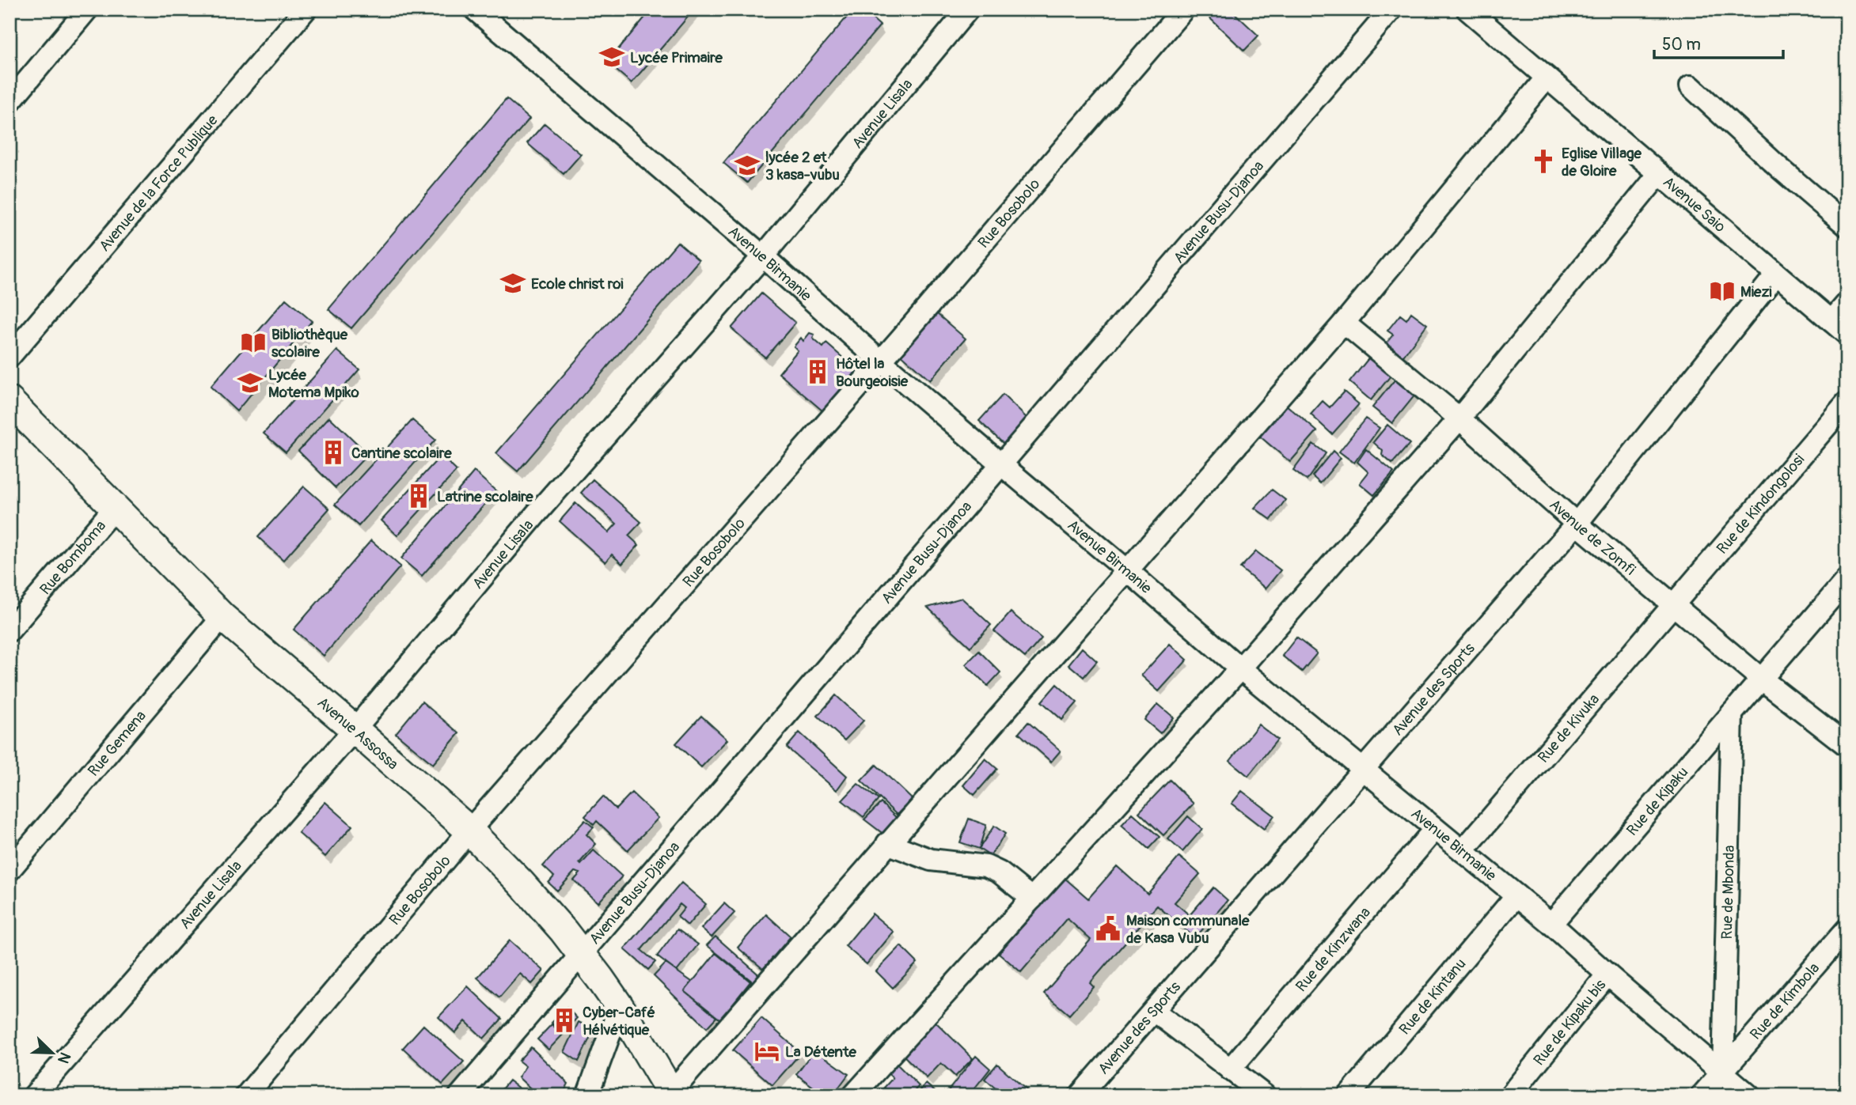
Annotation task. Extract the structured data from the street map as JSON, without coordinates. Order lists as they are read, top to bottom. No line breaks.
{"streets":{"main road":["Avenue Assossa"],"street":["Avenue Lisala","Avenue de la Force Publique","Avenue Saio","Avenue Busu-Djanoa","Rue Bosobolo","Avenue Birmanie","Rue de Kindongolosi","Avenue de Zomfi","Rue Bomboma","Avenue des Sports","Rue de Kivuka","Rue Gemena","Rue de Kipaku","Rue de Mbonda","Rue de Kinzwana","Rue de Kintanu","Rue de Kimbola","Rue de Kipaku bis"]},"crossings":[["Avenue Lisala","Avenue Birmanie"],["Avenue Lisala","Avenue Assossa"],["Avenue Saio","Avenue des Sports"],["Avenue Busu-Djanoa","Avenue Birmanie"],["Avenue Busu-Djanoa","Avenue Assossa"],["Rue Bosobolo","Avenue Birmanie"],["Rue Bosobolo","Avenue Assossa"],["Avenue Birmanie","Avenue des Sports"],["Avenue Birmanie","Rue de Kivuka"],["Avenue Birmanie","Rue de Kipaku"],["Avenue Birmanie","Rue de Mbonda"],["Avenue Birmanie","Rue de Kinzwana"],["Avenue Birmanie","Rue de Kintanu"],["Avenue Birmanie","Rue de Kimbola"],["Avenue Birmanie","Rue de Kipaku bis"],["Rue de Kindongolosi","Avenue de Zomfi"],["Rue de Kindongolosi","Rue de Kivuka"],["Avenue de Zomfi","Avenue des Sports"],["Avenue de Zomfi","Rue de Kivuka"],["Avenue de Zomfi","Rue de Kipaku"],["Rue Bomboma","Avenue Assossa"],["Avenue Assossa","Rue Gemena"],["Rue de Kipaku","Rue de Mbonda"],["Rue de Mbonda","Rue de Kimbola"]],"places":{"school or university":["Lycée Primaire","lycée 2 et 3 kasa-vubu","Ecole christ roi","Lycée Motema Mpiko"],"church":["Eglise Village de Gloire"],"library":["Miezi","Bibliothèque scolaire"],"building":["Hôtel la Bourgeoisie","Cantine scolaire","Latrine scolaire","Cyber-Café Hélvétique"],"public building":["Maison communale de Kasa Vubu"],"hotel":["La Détente"]},"scale_bar":"50 m","north":"bottom right"}
